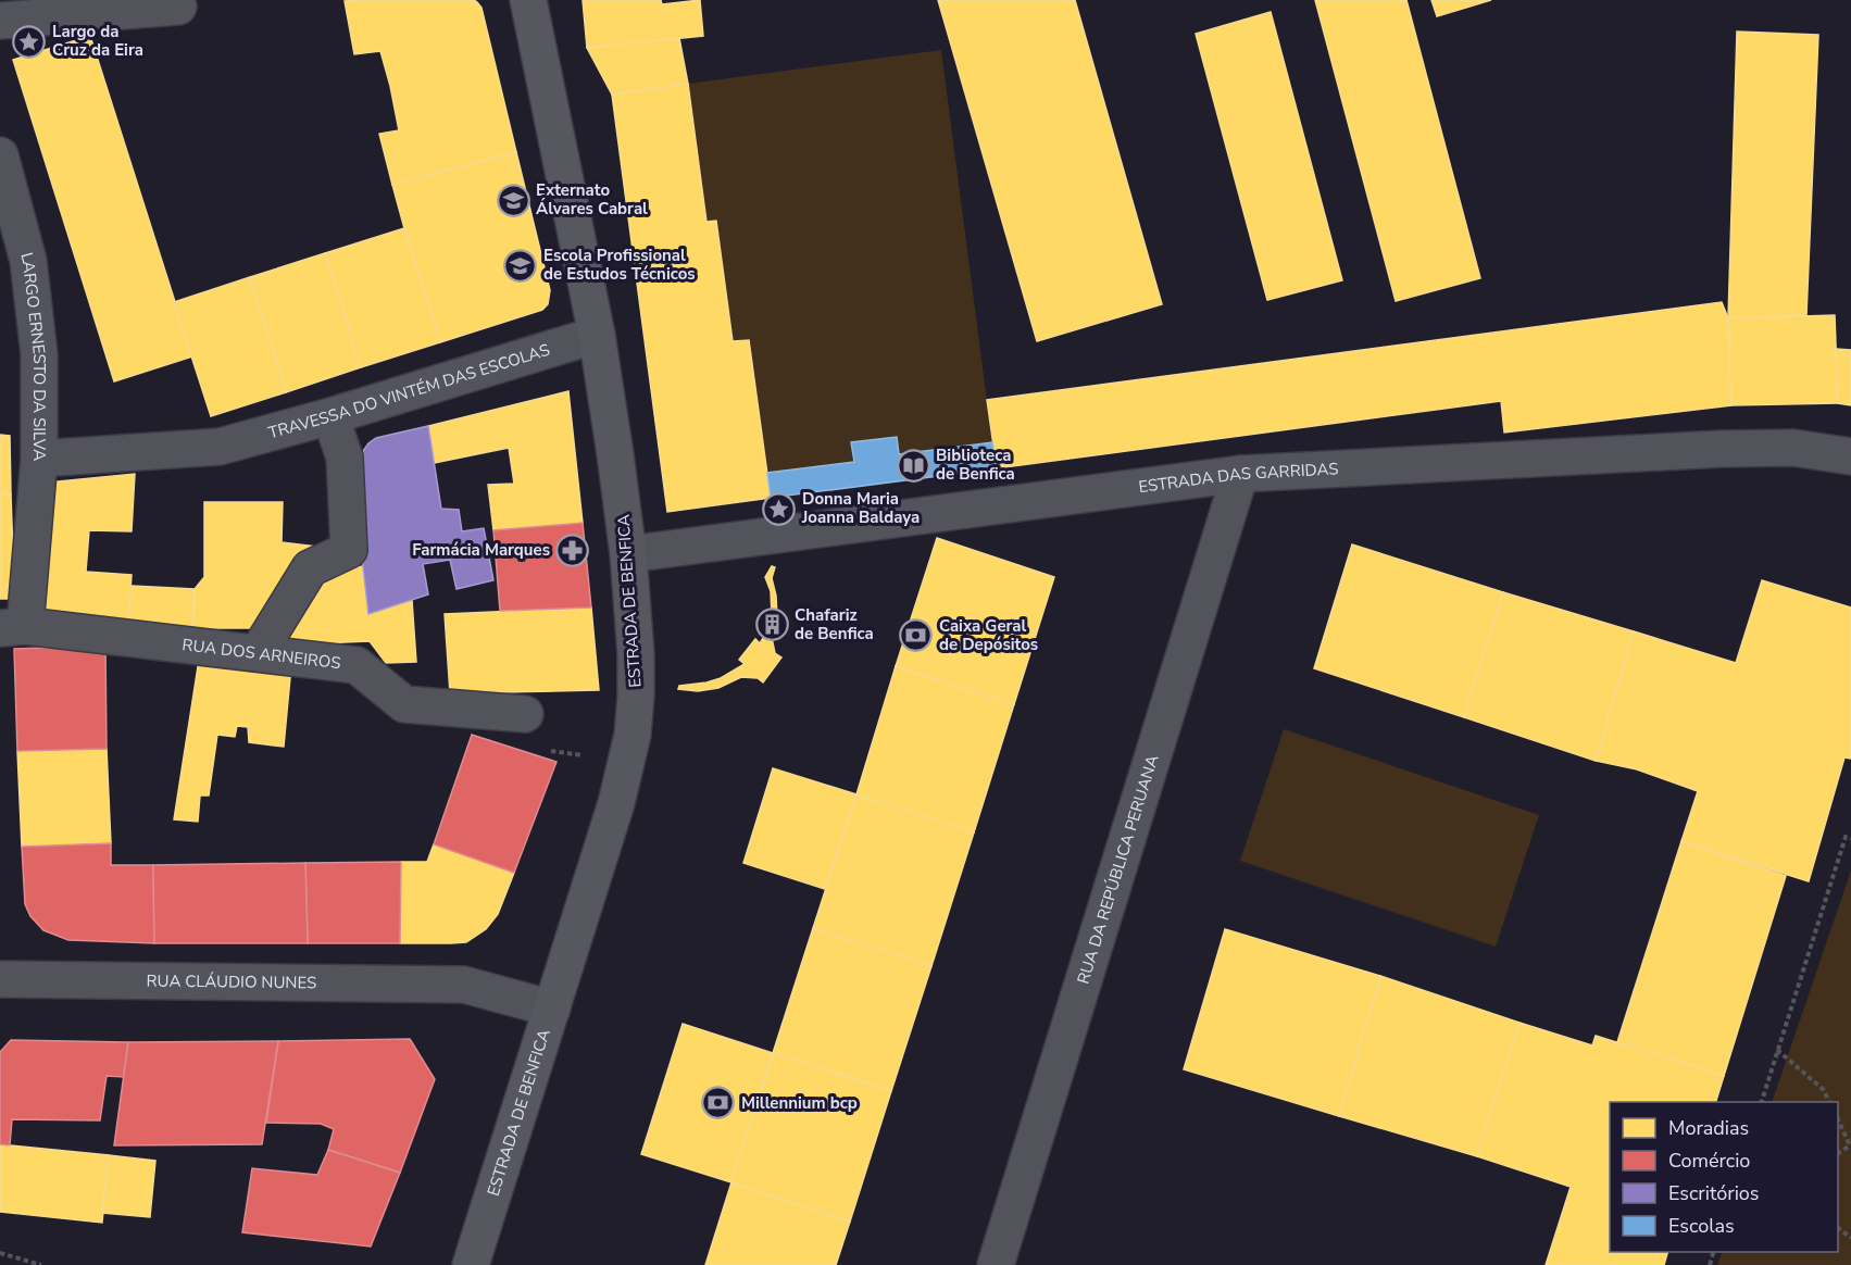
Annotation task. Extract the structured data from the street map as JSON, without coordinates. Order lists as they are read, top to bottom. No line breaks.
{"streets":{"street":["LARGO ERNESTO DA SILVA","TRAVESSA DO VINTÉM DAS ESCOLAS","ESTRADA DAS GARRIDAS","ESTRADA DE BENFICA","RUA DOS ARNEIROS","RUA DA REPÚBLICA PERUANA","RUA CLÁUDIO NUNES"]},"crossings":[["LARGO ERNESTO DA SILVA","TRAVESSA DO VINTÉM DAS ESCOLAS"],["TRAVESSA DO VINTÉM DAS ESCOLAS","ESTRADA DE BENFICA"],["ESTRADA DAS GARRIDAS","ESTRADA DE BENFICA"],["ESTRADA DAS GARRIDAS","RUA DA REPÚBLICA PERUANA"],["ESTRADA DE BENFICA","RUA CLÁUDIO NUNES"]],"places":{"place":["Largo da Cruz da Eira","Donna Maria Joanna Baldaya"],"school or university":["Externato Álvares Cabral","Escola Profissional de Estudos Técnicos"],"library":["Biblioteca de Benfica"],"pharmacy":["Farmácia Marques"],"building":["Chafariz de Benfica"],"bank":["Caixa Geral de Depósitos","Millennium bcp"]},"legend":["Moradias","Comércio","Escritórios","Escolas"]}
